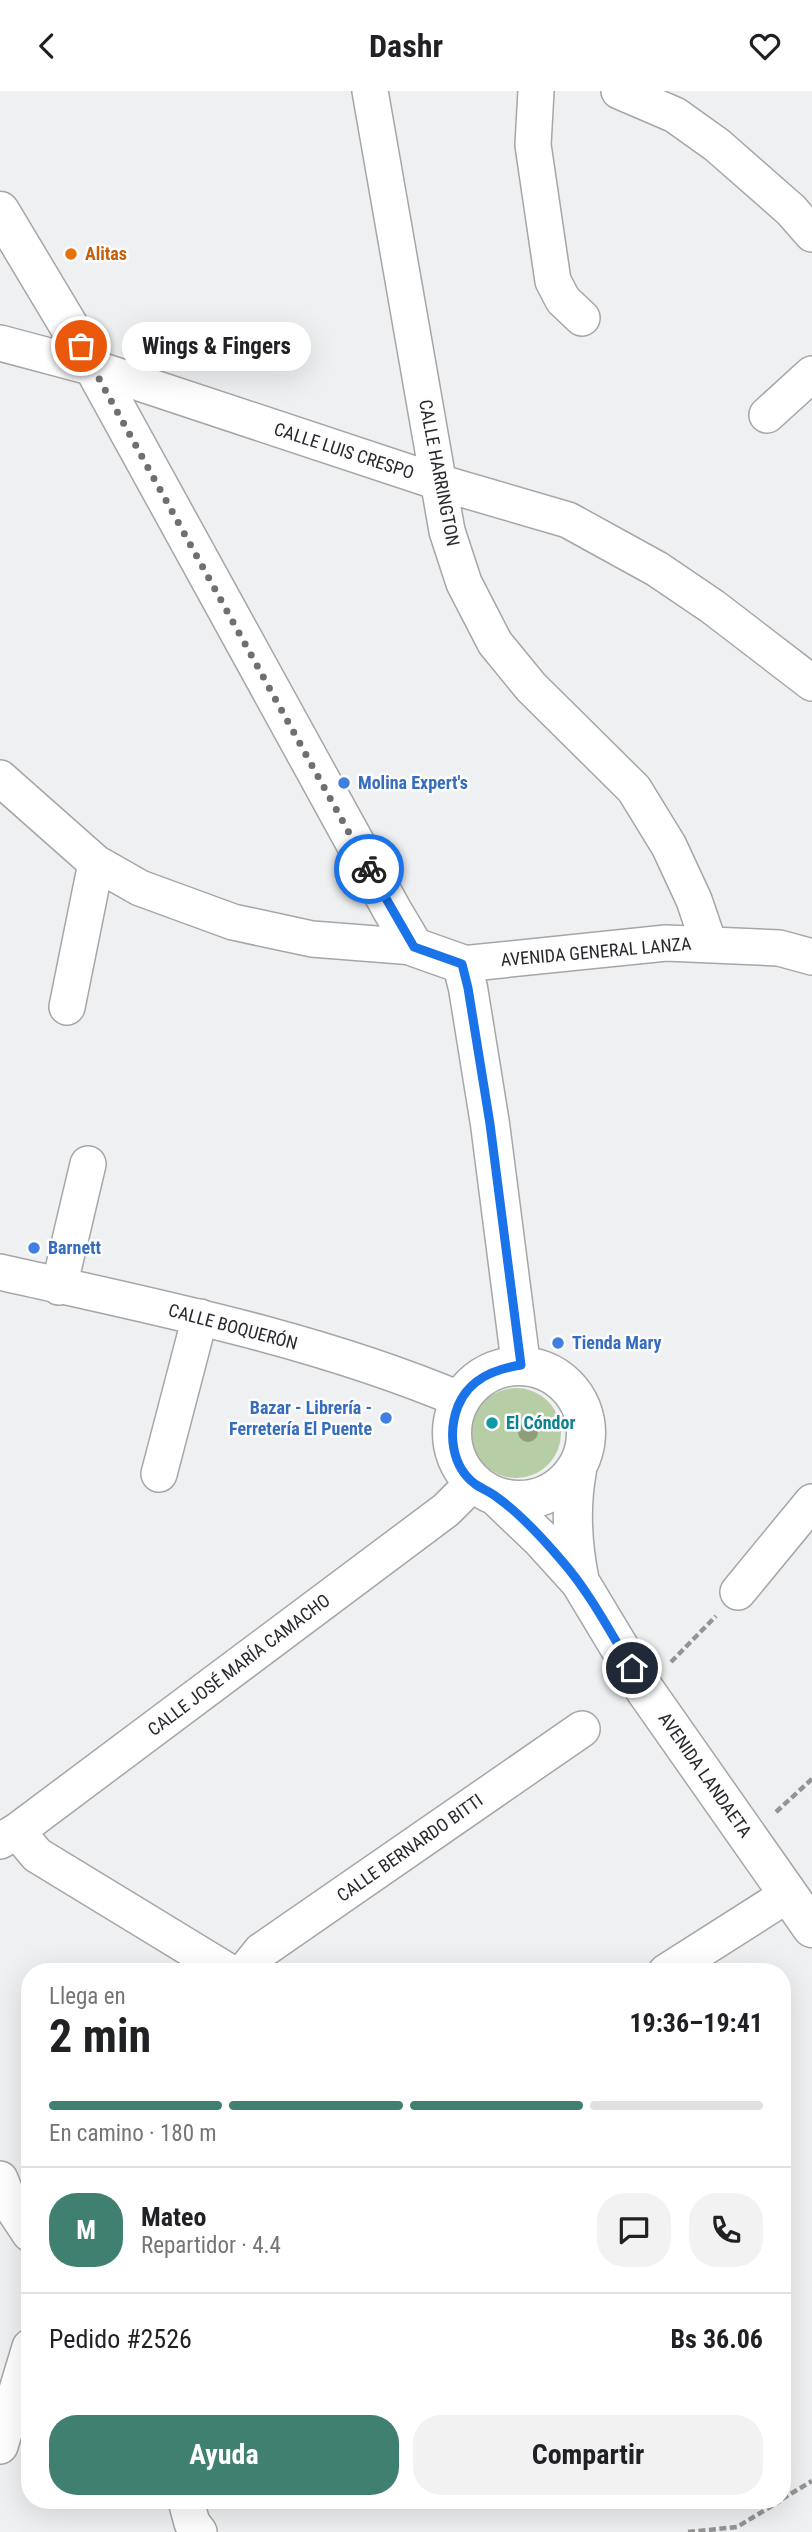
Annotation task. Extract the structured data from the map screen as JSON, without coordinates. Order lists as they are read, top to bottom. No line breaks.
{"streets":{"main road":["AVENIDA LANDAETA"],"street":["CALLE LUIS CRESPO","CALLE HARRINGTON","AVENIDA GENERAL LANZA","CALLE BOQUERÓN","CALLE JOSÉ MARÍA CAMACHO","CALLE BERNARDO BITTI"]},"crossings":[["CALLE LUIS CRESPO","CALLE HARRINGTON"],["CALLE HARRINGTON","AVENIDA GENERAL LANZA"],["CALLE BOQUERÓN","CALLE JOSÉ MARÍA CAMACHO"],["CALLE BOQUERÓN","AVENIDA LANDAETA"],["CALLE JOSÉ MARÍA CAMACHO","AVENIDA LANDAETA"]],"places":["Alitas","Wings & Fingers","Molina Expert's","Barnett","Tienda Mary","Bazar - Librería - Ferretería El Puente","El Cóndor"],"page":{"header":"Dashr","bubble":"Wings & Fingers","heading":["2 min","Llega en","19:36–19:41"],"panel":["Mateo","Repartidor · 4.4","Pedido #2526","Bs 36.06"],"bar":"En camino · 180 m","round":"M","buttons":["Ayuda","Compartir"]}}
